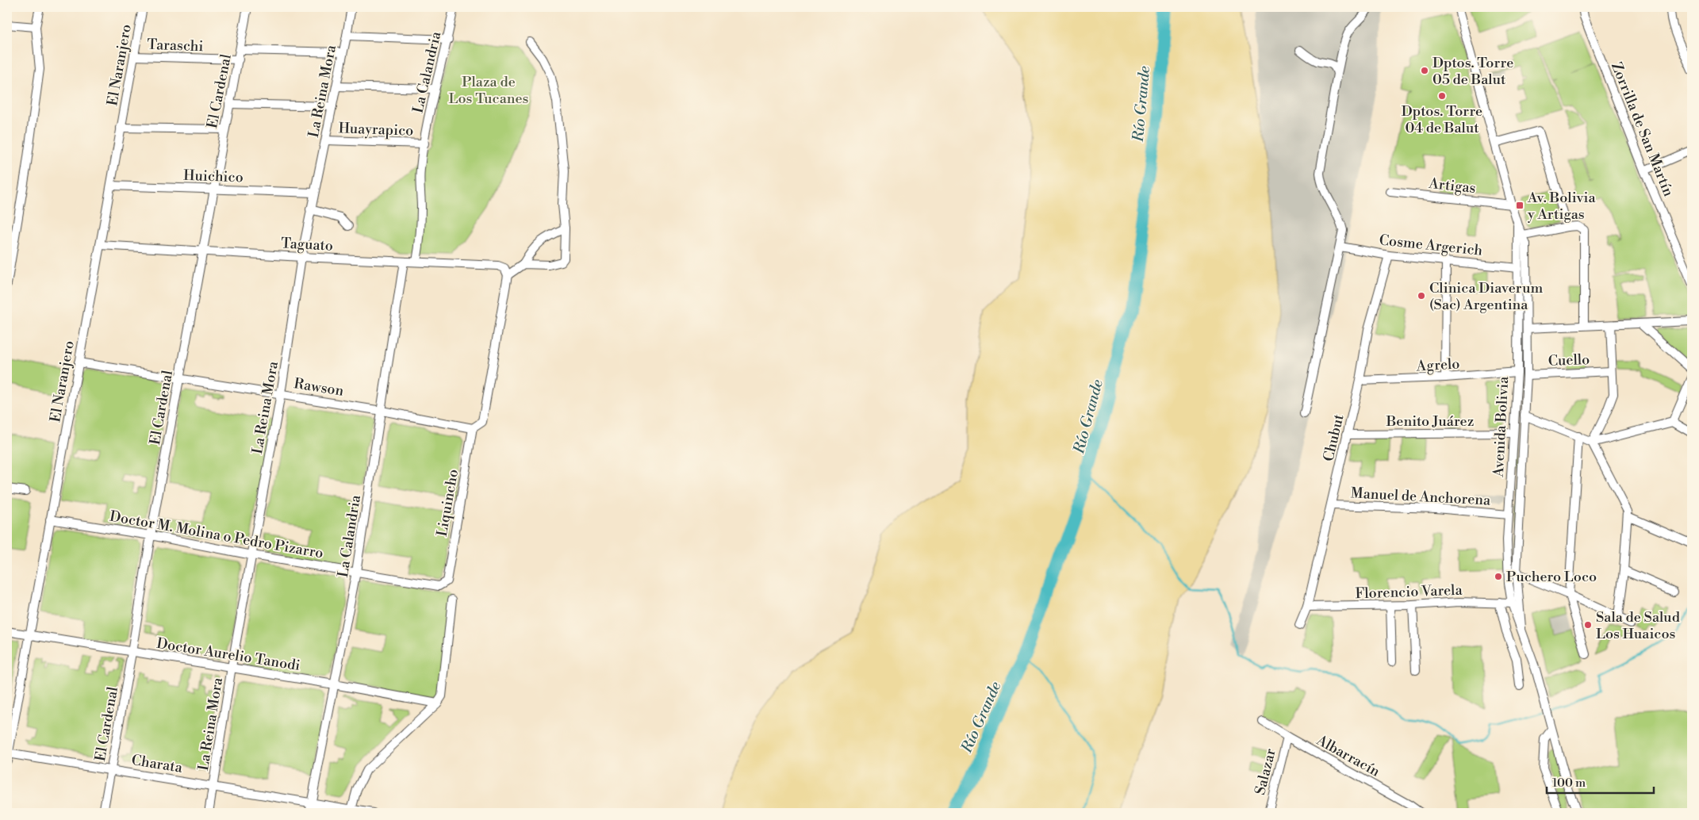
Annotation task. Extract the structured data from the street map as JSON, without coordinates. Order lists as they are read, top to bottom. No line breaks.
{"streets":{"street":["Taraschi","El Naranjero","La Calandria","El Cardenal","La Reina Mora","Huayrapico","Zorrilla de San Martín","Huichico","Artigas","Taguato","Cosme Argerich","Cuello","Agrelo","Rawson","Benito Juárez","Avenida Bolivia","Chubut","Manuel de Anchorena","Liquincho","Doctor M. Molina o Pedro Pizarro","Florencio Varela","Doctor Aurelio Tanodi","Albarracín","Charata","Salazar"]},"crossings":[["Taraschi","El Naranjero"],["Taraschi","El Cardenal"],["El Naranjero","Huichico"],["El Naranjero","Taguato"],["El Naranjero","Rawson"],["El Naranjero","Doctor M. Molina o Pedro Pizarro"],["El Naranjero","Doctor Aurelio Tanodi"],["El Naranjero","Charata"],["La Calandria","Huayrapico"],["La Calandria","Taguato"],["La Calandria","Rawson"],["La Calandria","Doctor M. Molina o Pedro Pizarro"],["La Calandria","Doctor Aurelio Tanodi"],["La Calandria","Charata"],["El Cardenal","Huayrapico"],["El Cardenal","Huichico"],["El Cardenal","Taguato"],["El Cardenal","Rawson"],["El Cardenal","Doctor M. Molina o Pedro Pizarro"],["El Cardenal","Doctor Aurelio Tanodi"],["El Cardenal","Charata"],["La Reina Mora","Huayrapico"],["La Reina Mora","Huichico"],["La Reina Mora","Taguato"],["La Reina Mora","Rawson"],["La Reina Mora","Doctor M. Molina o Pedro Pizarro"],["La Reina Mora","Doctor Aurelio Tanodi"],["La Reina Mora","Charata"],["Artigas","Avenida Bolivia"],["Cosme Argerich","Avenida Bolivia"],["Cosme Argerich","Chubut"],["Cuello","Avenida Bolivia"],["Agrelo","Avenida Bolivia"],["Agrelo","Chubut"],["Rawson","Liquincho"],["Benito Juárez","Avenida Bolivia"],["Benito Juárez","Chubut"],["Avenida Bolivia","Manuel de Anchorena"],["Avenida Bolivia","Florencio Varela"],["Chubut","Manuel de Anchorena"],["Chubut","Florencio Varela"],["Liquincho","Doctor M. Molina o Pedro Pizarro"],["Albarracín","Salazar"]],"water":["Río Grande"],"parks":["Plaza de Los Tucanes"],"places":{"other":["Dptos. Torre 05 de Balut","Dptos. Torre 04 de Balut","Clinica Diaverum (Sac) Argentina","Puchero Loco","Sala de Salud Los Huaicos"],"transit":["Av. Bolivia y Artigas"]},"scale_bar":"100 m"}
